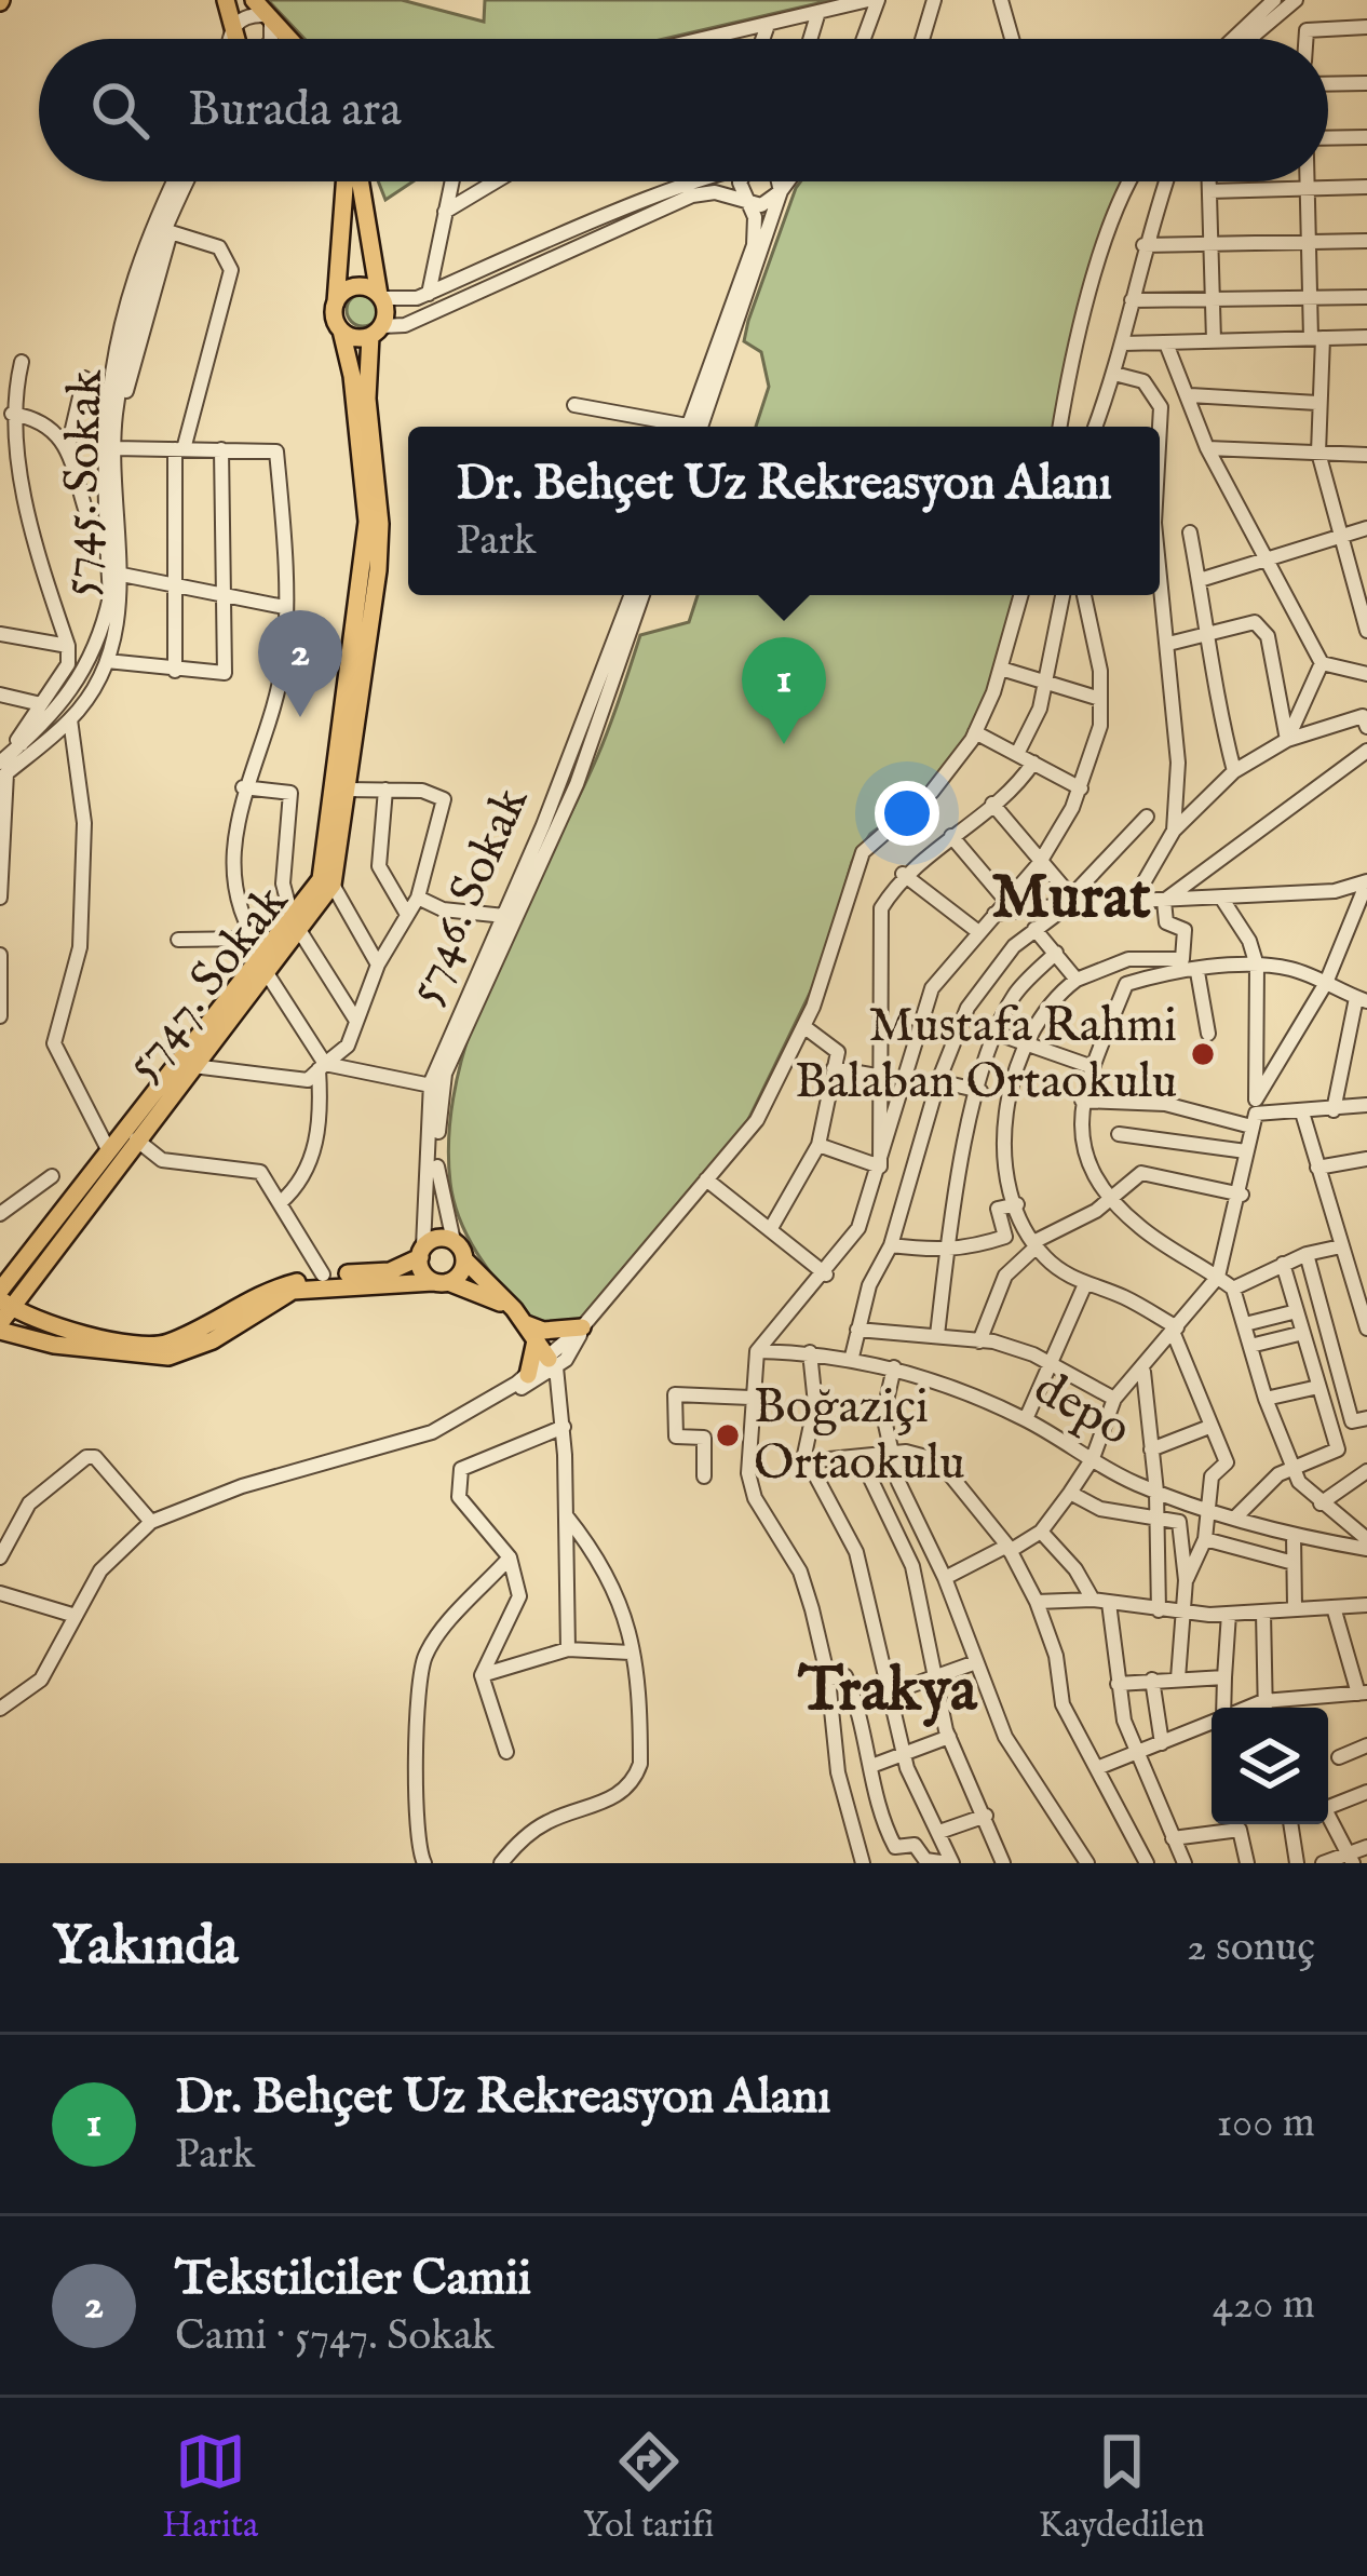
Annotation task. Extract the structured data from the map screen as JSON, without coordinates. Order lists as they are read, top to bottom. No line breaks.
{"streets":{"main road":["5747. Sokak"],"street":["5745. Sokak","5746. Sokak","depo"]},"districts":["Murat","Trakya"],"places":["Mustafa Rahmi Balaban Ortaokulu","Boğaziçi Ortaokulu"],"page":{"search":"Burada ara","popup":["Dr. Behçet Uz Rekreasyon Alanı","Park"],"pins":["2","1"],"heading":["Yakında","2 sonuç"],"list":[{"mark":"1","name":"Dr. Behçet Uz Rekreasyon Alanı","note":"Park","value":"100 m"},{"mark":"2","name":"Tekstilciler Camii","note":"Cami · 5747. Sokak","value":"420 m"}],"nav":["Harita","Yol tarifi","Kaydedilen"]}}
